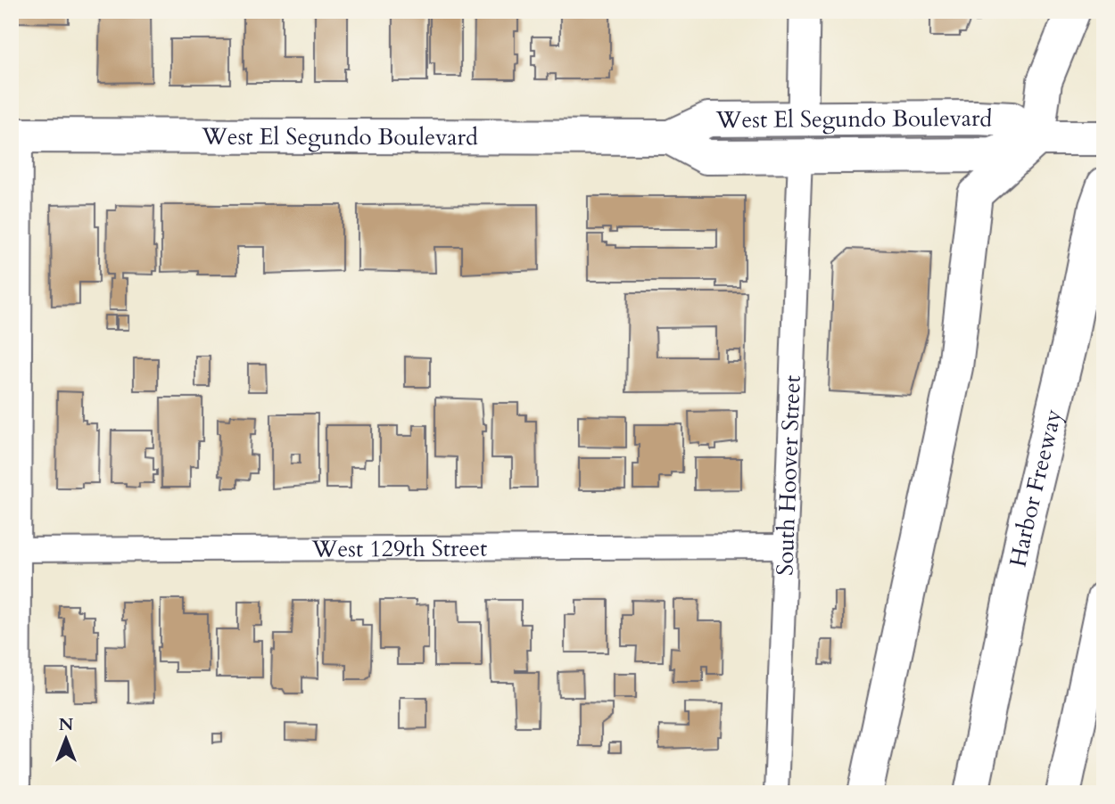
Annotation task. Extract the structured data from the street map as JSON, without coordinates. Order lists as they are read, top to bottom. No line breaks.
{"streets":{"main road":["West El Segundo Boulevard","Harbor Freeway"],"street":["South Hoover Street","West 129th Street"]},"crossings":[["West El Segundo Boulevard","South Hoover Street"],["South Hoover Street","West 129th Street"]],"north":"top"}
